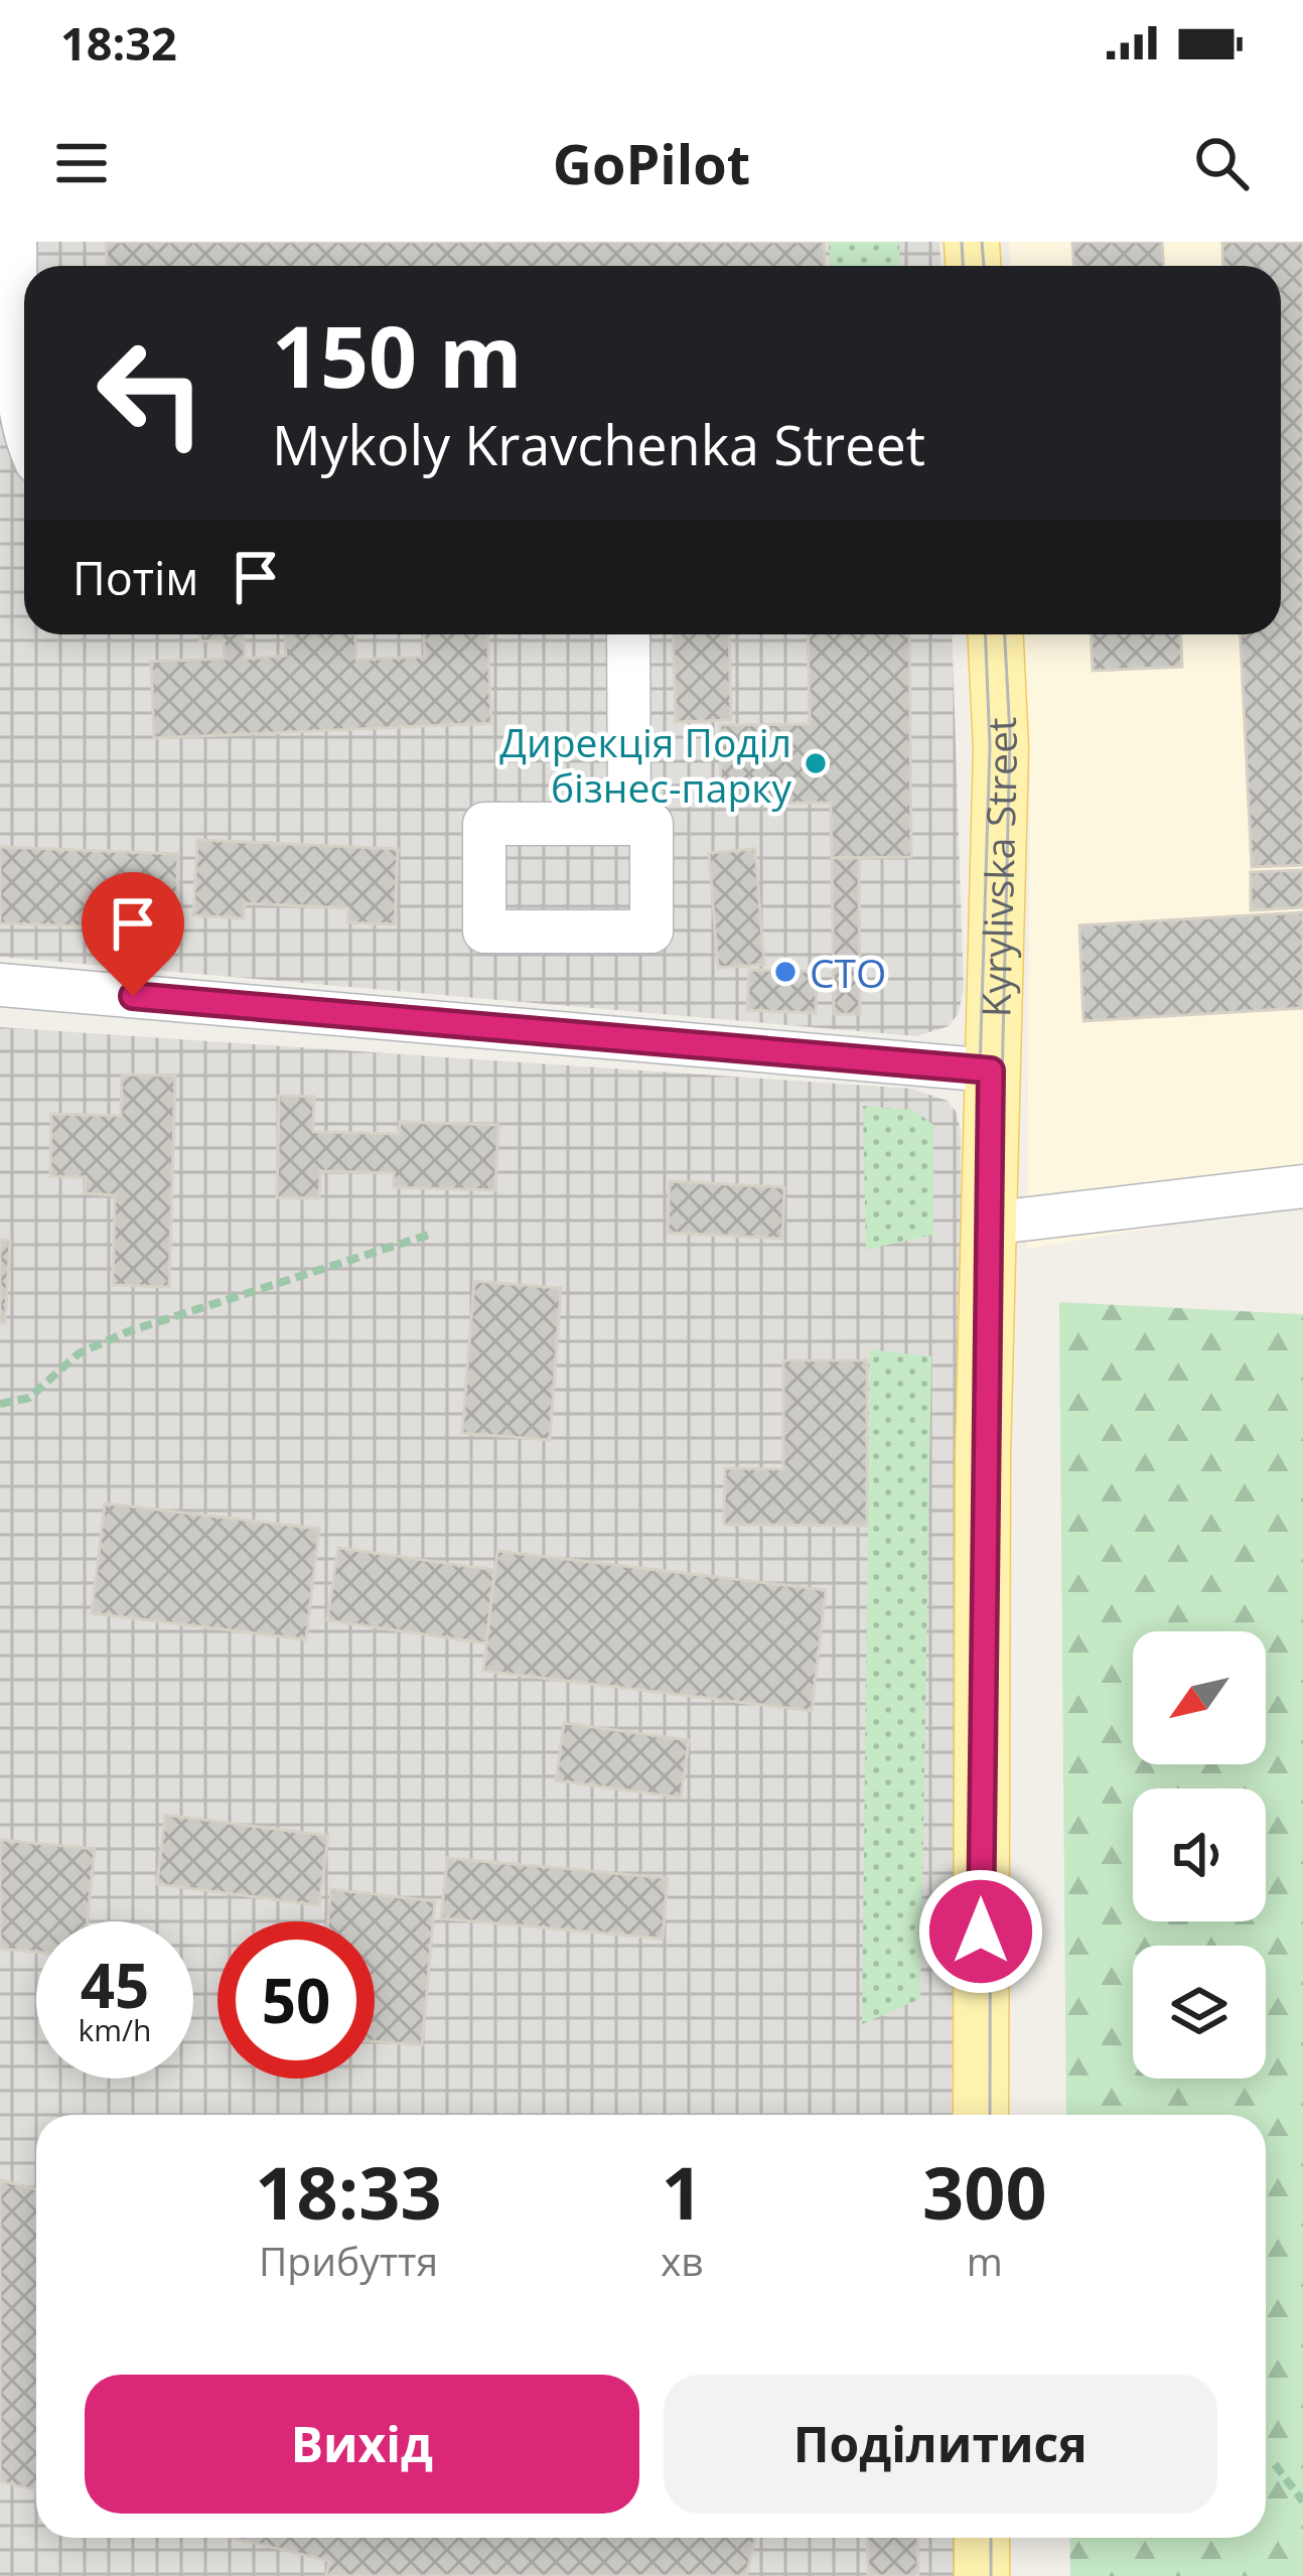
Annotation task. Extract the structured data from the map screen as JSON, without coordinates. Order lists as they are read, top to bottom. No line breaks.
{"streets":{"main road":["Kyrylivska Street"]},"places":["Дирекція Поділ бізнес-парку","СТО"],"north":"bottom left","page":{"status":"18:32","header":"GoPilot","turn":["150 m","Mykoly Kravchenka Street"],"then":"Потім","speed":"45 km/h","limit":"50","eta":["18:33","Прибуття","1","хв","300","m"],"buttons":["Вихід","Поділитися"]}}
